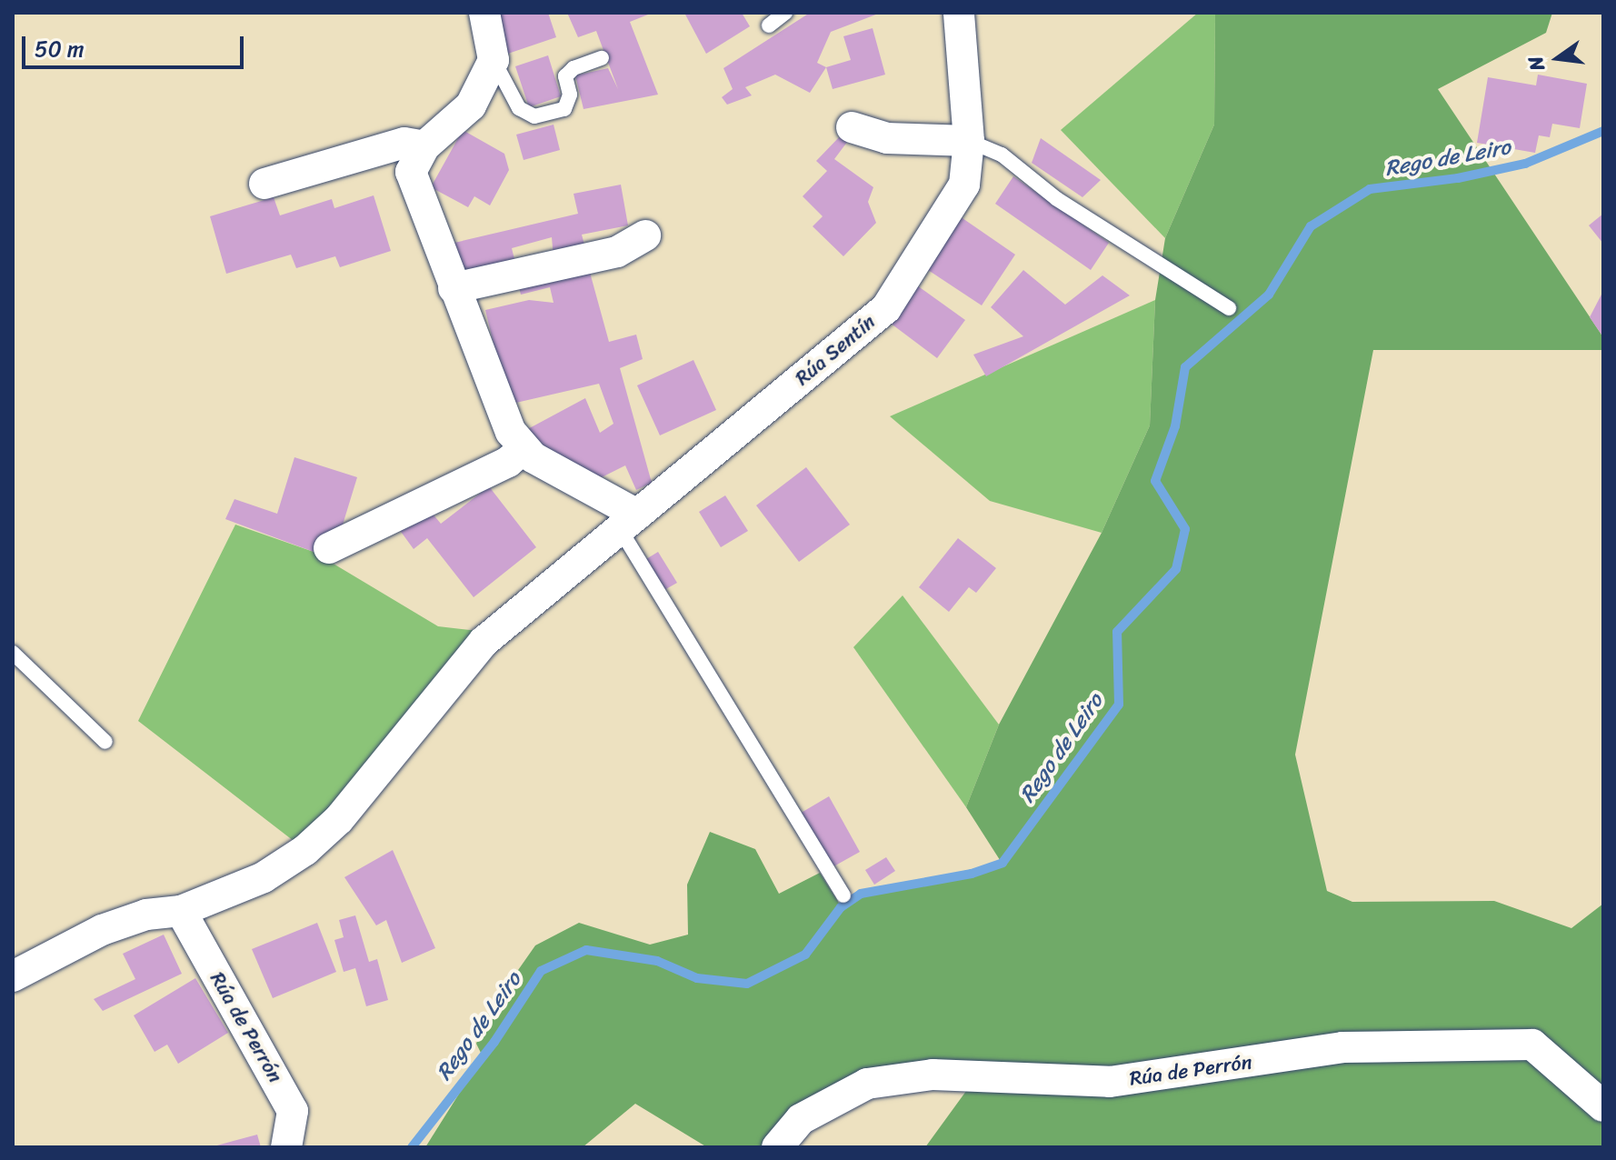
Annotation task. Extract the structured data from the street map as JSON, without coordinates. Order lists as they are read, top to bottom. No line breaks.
{"streets":{"street":["Rúa Sentín","Rúa de Perrón"]},"crossings":[["Rúa Sentín","Rúa de Perrón"]],"water":["Rego de Leiro"],"scale_bar":"50 m","north":"left"}
